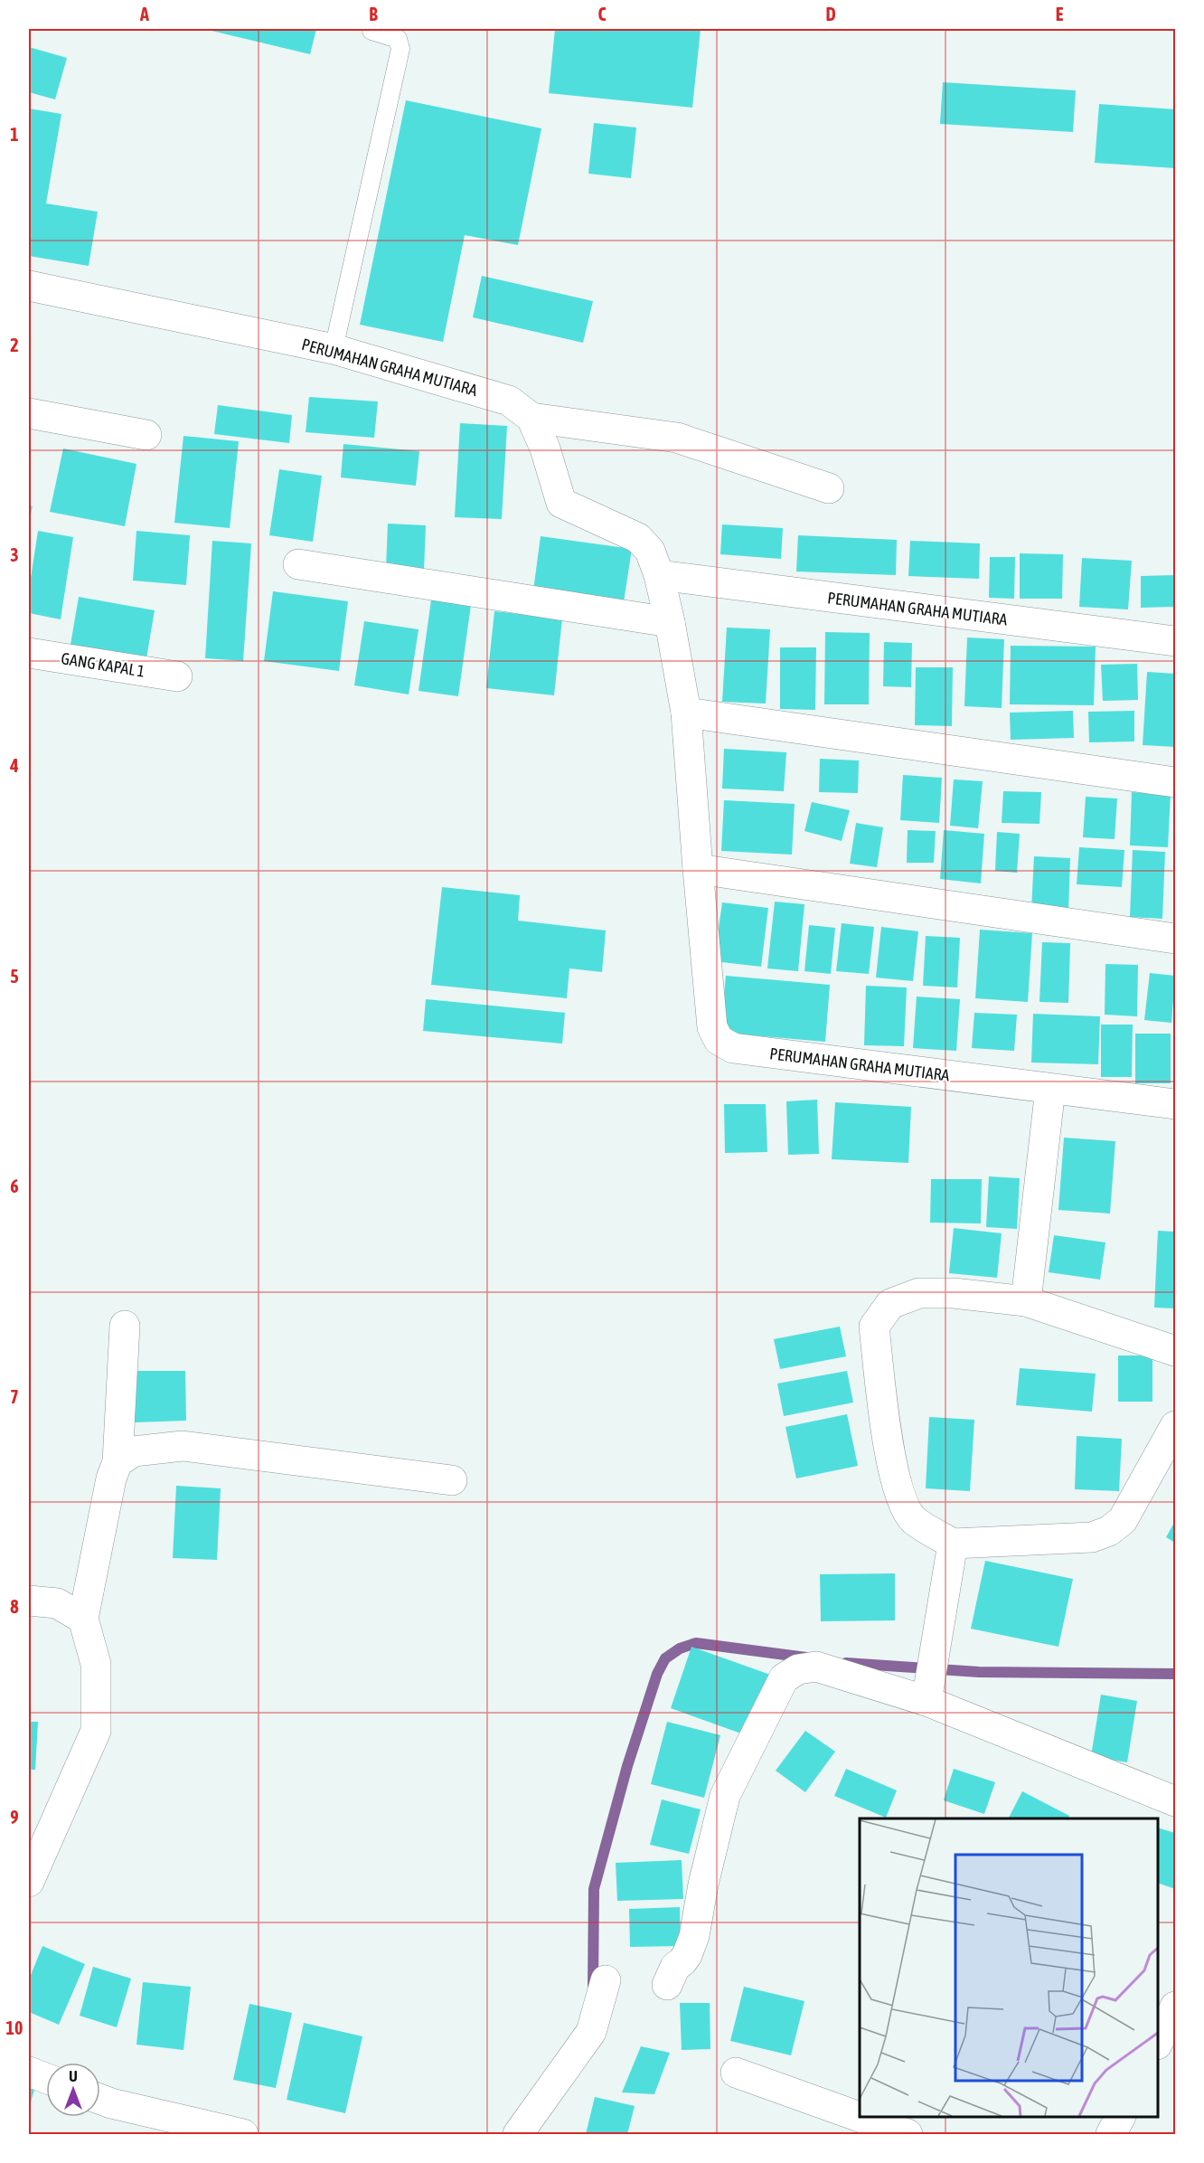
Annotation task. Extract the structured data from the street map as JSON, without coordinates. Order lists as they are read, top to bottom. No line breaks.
{"streets":{"street":["PERUMAHAN GRAHA MUTIARA","GANG KAPAL 1"]},"north":"top","grid":{"columns":["A","B","C","D","E"],"rows":["1","2","3","4","5","6","7","8","9","10"]}}
